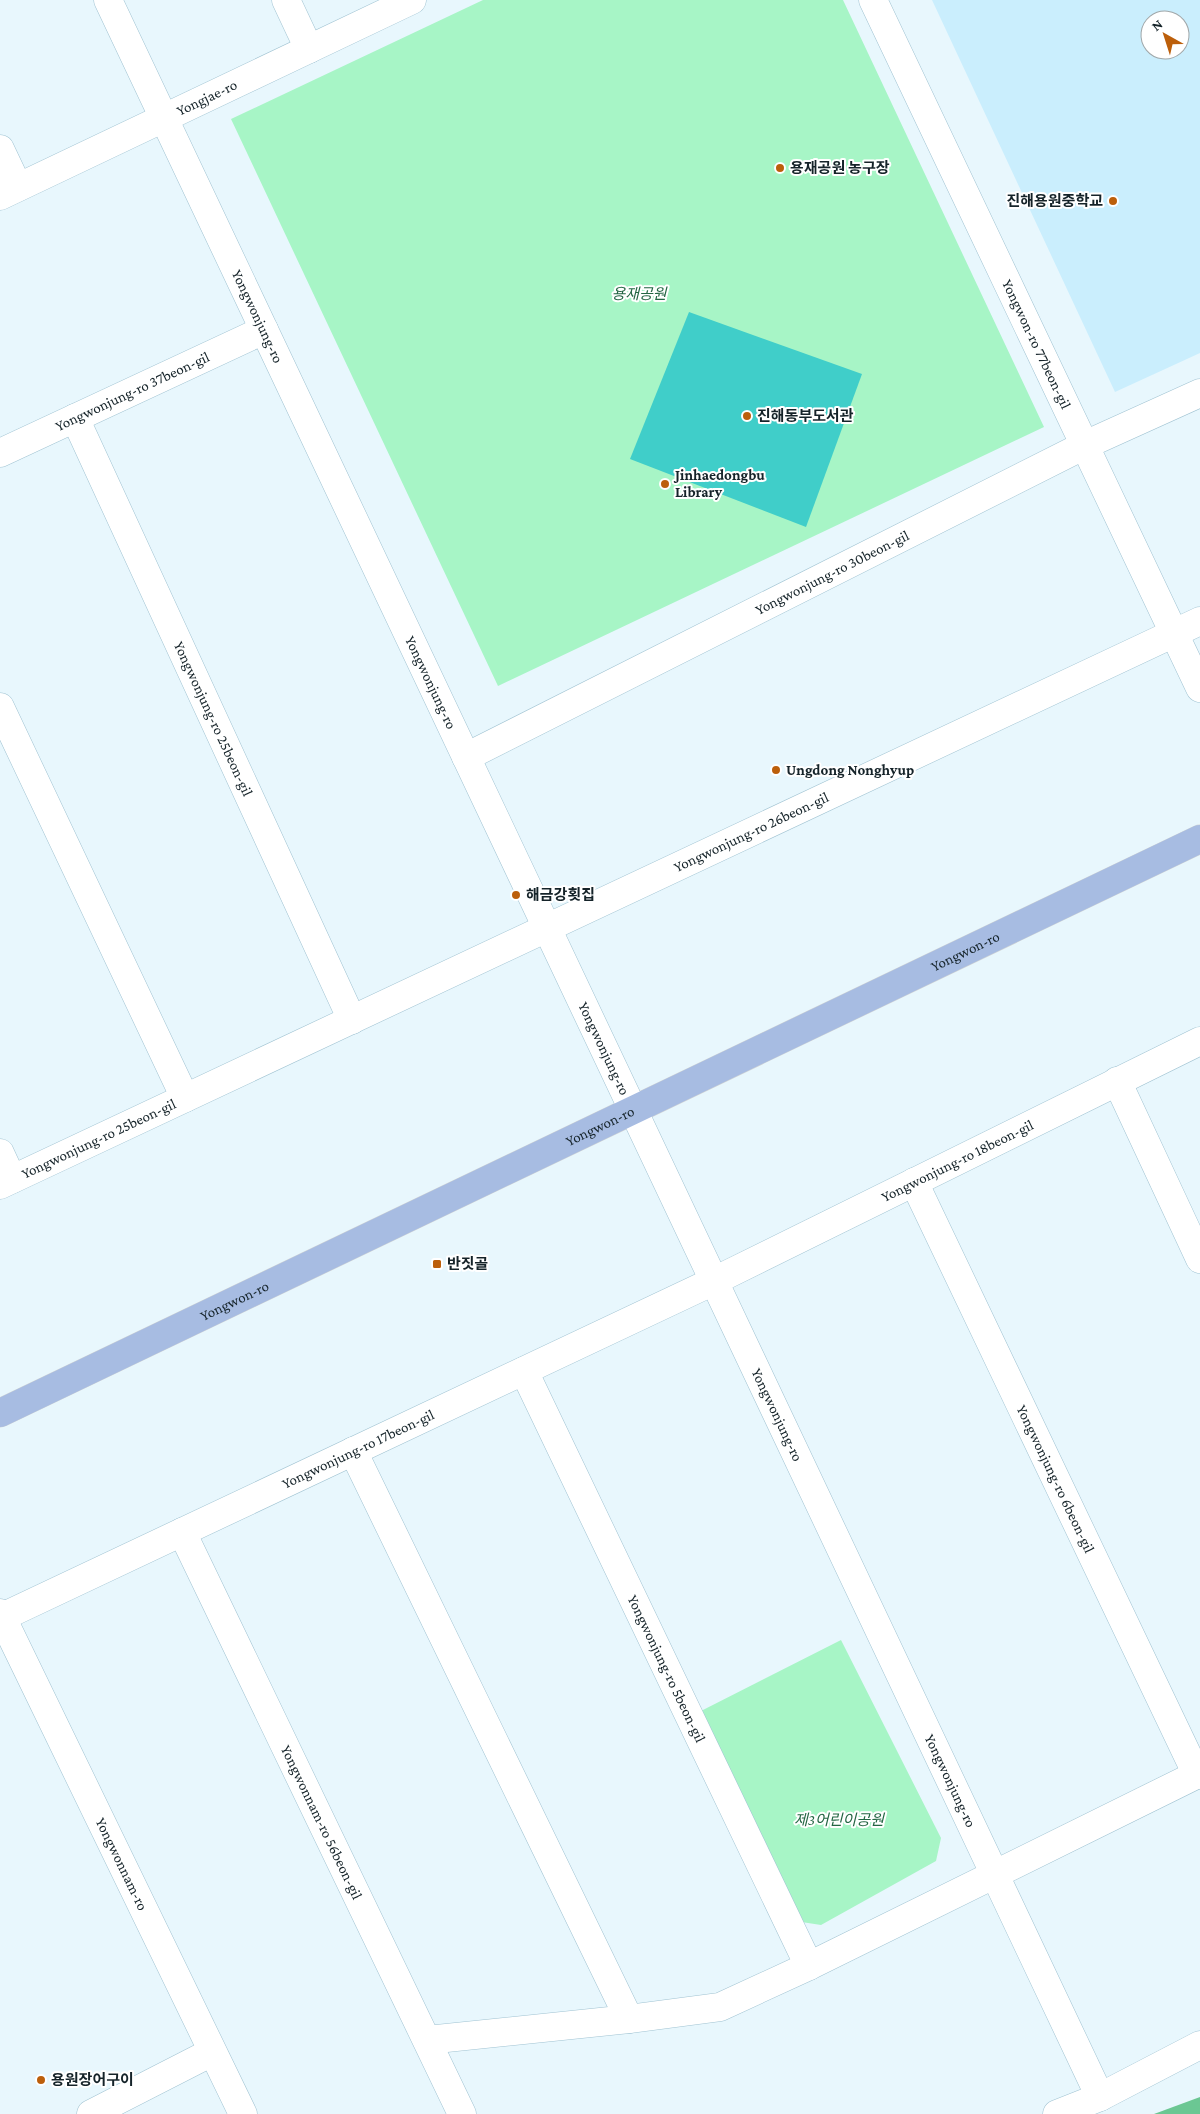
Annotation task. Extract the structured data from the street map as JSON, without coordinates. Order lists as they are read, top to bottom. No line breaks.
{"streets":{"main road":["Yongwon-ro"],"street":["Yongjae-ro","Yongwonjung-ro","Yongwon-ro 77beon-gil","Yongwonjung-ro 37beon-gil","Yongwonjung-ro 30beon-gil","Yongwonjung-ro 25beon-gil","Yongwonjung-ro 26beon-gil","Yongwonjung-ro 18beon-gil","Yongwonjung-ro 17beon-gil","Yongwonjung-ro 6beon-gil","Yongwonjung-ro 5beon-gil","Yongwonnam-ro 56beon-gil","Yongwonnam-ro"]},"crossings":[["Yongjae-ro","Yongwonjung-ro"],["Yongwonjung-ro","Yongwonjung-ro 37beon-gil"],["Yongwonjung-ro","Yongwonjung-ro 30beon-gil"],["Yongwonjung-ro","Yongwonjung-ro 25beon-gil"],["Yongwonjung-ro","Yongwonjung-ro 26beon-gil"],["Yongwonjung-ro","Yongwon-ro"],["Yongwonjung-ro","Yongwonjung-ro 18beon-gil"],["Yongwonjung-ro","Yongwonjung-ro 17beon-gil"],["Yongwonjung-ro","Yongwonjung-ro 6beon-gil"],["Yongwon-ro 77beon-gil","Yongwonjung-ro 30beon-gil"],["Yongwon-ro 77beon-gil","Yongwonjung-ro 26beon-gil"],["Yongwonjung-ro 37beon-gil","Yongwonjung-ro 25beon-gil"],["Yongwonjung-ro 25beon-gil","Yongwonjung-ro 26beon-gil"],["Yongwonjung-ro 18beon-gil","Yongwonjung-ro 17beon-gil"],["Yongwonjung-ro 18beon-gil","Yongwonjung-ro 6beon-gil"],["Yongwonjung-ro 17beon-gil","Yongwonjung-ro 5beon-gil"],["Yongwonjung-ro 17beon-gil","Yongwonnam-ro 56beon-gil"],["Yongwonjung-ro 17beon-gil","Yongwonnam-ro"]],"parks":["용재공원","제3어린이공원"],"places":{"other":["용재공원 농구장","진해용원중학교","진해동부도서관","Jinhaedongbu Library","Ungdong Nonghyup","해금강횟집","용원장어구이"],"transit":["반짓골"]},"north":"top left"}
